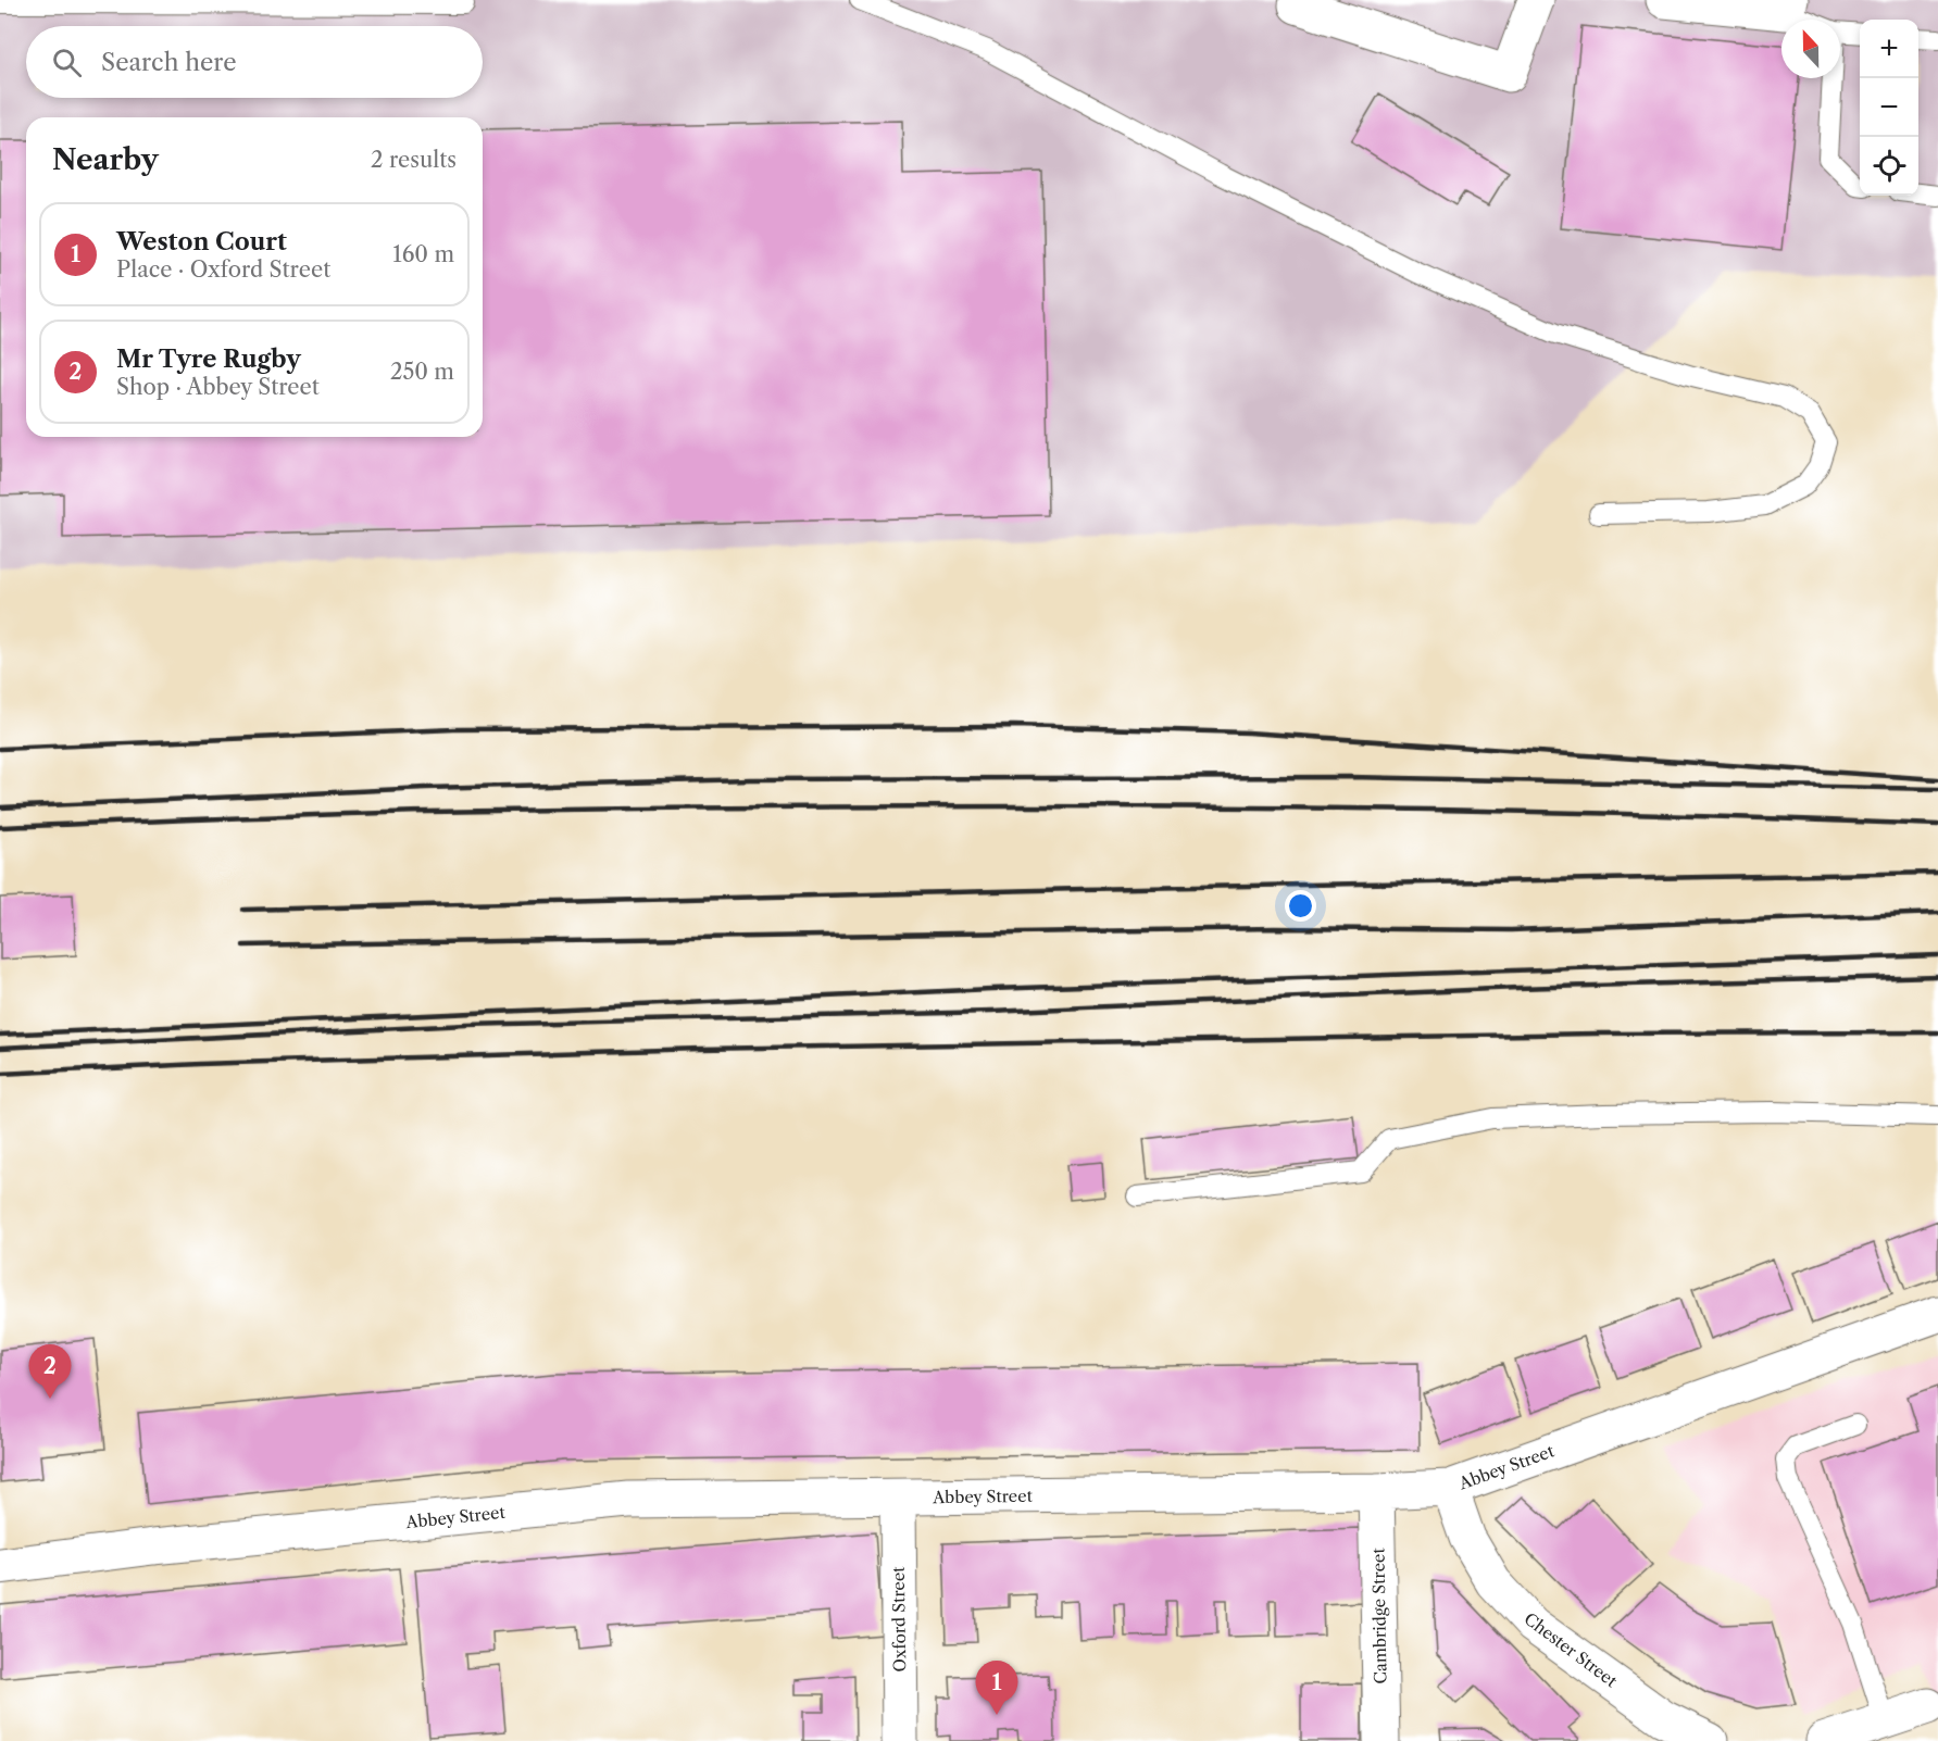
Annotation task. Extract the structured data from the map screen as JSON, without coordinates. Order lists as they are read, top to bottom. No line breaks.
{"streets":{"street":["Abbey Street","Cambridge Street","Oxford Street","Chester Street"]},"crossings":[["Abbey Street","Cambridge Street"],["Abbey Street","Oxford Street"],["Abbey Street","Chester Street"]],"north":"top","page":{"map_buttons":["+","−"],"search":"Search here","heading":["Nearby","2 results"],"list":[{"mark":"1","name":"Weston Court","note":"Place · Oxford Street","value":"160 m"},{"mark":"2","name":"Mr Tyre Rugby","note":"Shop · Abbey Street","value":"250 m"}],"pins":["2","1"]}}
